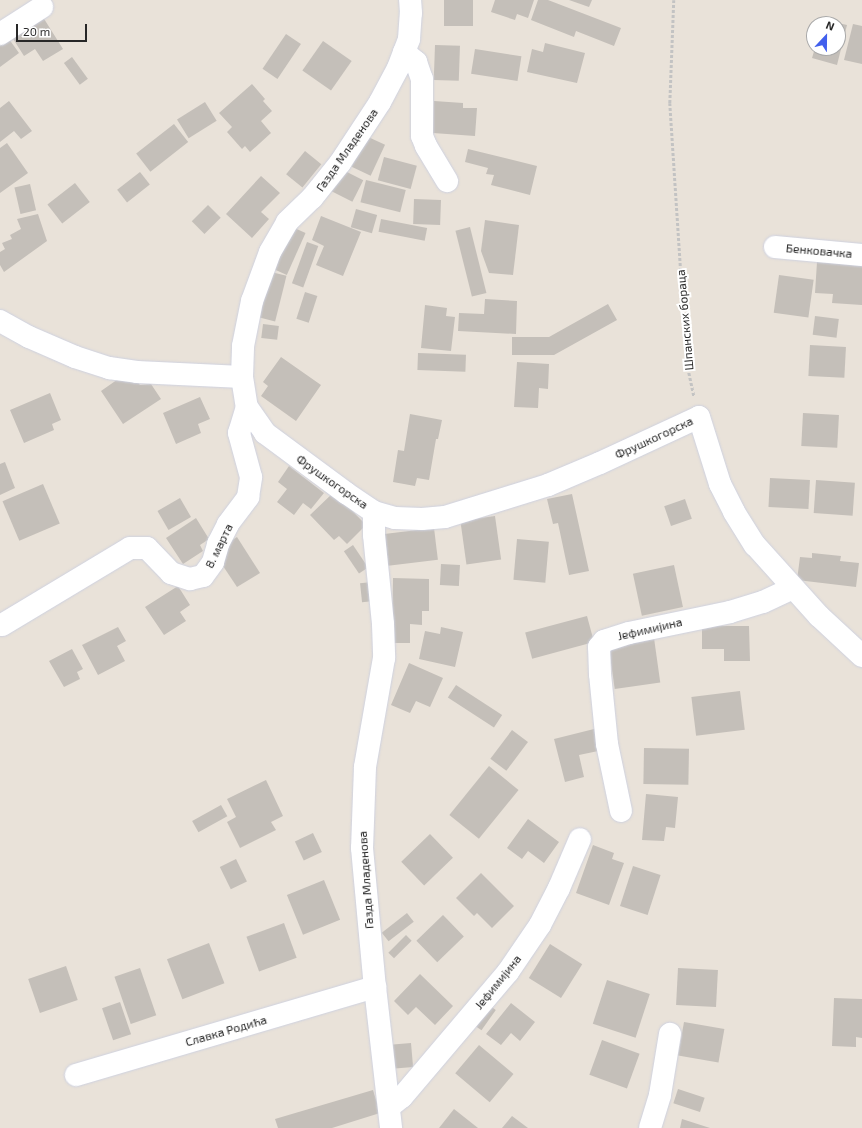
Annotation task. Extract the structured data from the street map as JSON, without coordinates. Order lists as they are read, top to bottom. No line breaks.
{"streets":{"street":["Газда Младенова","Бенковачка","Фрушкогорска","8. марта","Јефимијина","Славка Родића"],"path":["Шпанских бораца"]},"crossings":[["Газда Младенова","Фрушкогорска"],["Газда Младенова","Јефимијина"],["Газда Младенова","Славка Родића"],["Шпанских бораца","Фрушкогорска"],["Фрушкогорска","8. марта"]],"scale_bar":"20 m","north":"top"}
